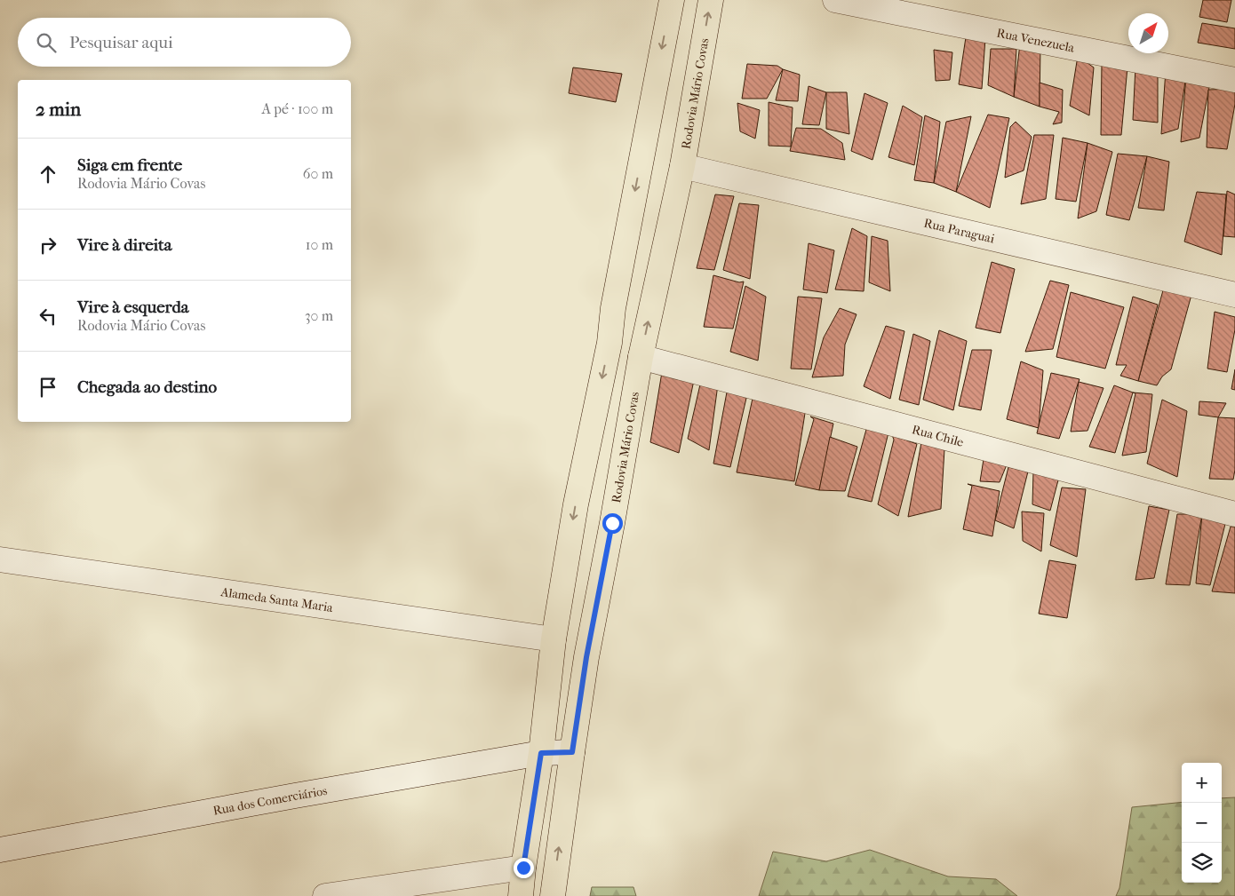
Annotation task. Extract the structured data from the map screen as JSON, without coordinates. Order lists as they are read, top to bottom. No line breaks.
{"streets":{"main road":["Rodovia Mário Covas"],"street":["Rua Venezuela","Rua Paraguai","Rua Chile","Alameda Santa Maria","Rua dos Comerciários"]},"crossings":[["Rodovia Mário Covas","Rua Paraguai"],["Rodovia Mário Covas","Rua Chile"],["Rodovia Mário Covas","Rua dos Comerciários"]],"north":"top right","page":{"search":"Pesquisar aqui","heading":["2 min","A pé · 100 m"],"list":[["Siga em frente","Rodovia Mário Covas","60 m"],["Vire à direita","10 m"],["Vire à esquerda","Rodovia Mário Covas","30 m"],"Chegada ao destino"],"map_buttons":["+","−"]}}
